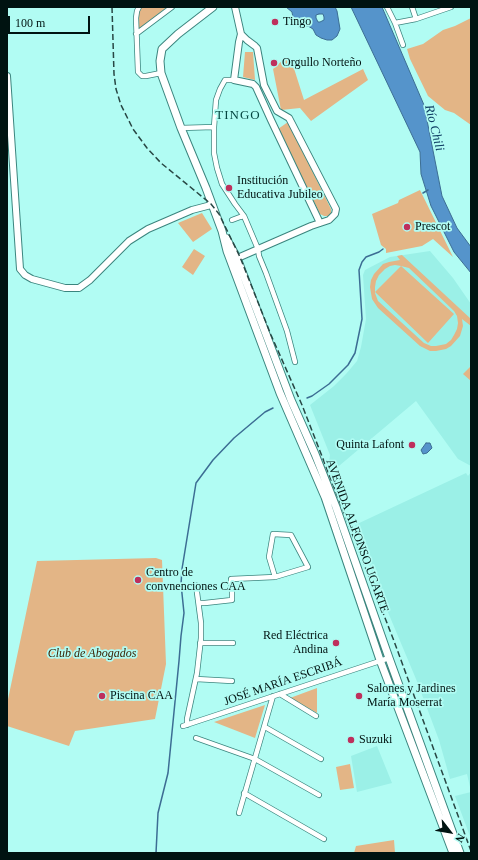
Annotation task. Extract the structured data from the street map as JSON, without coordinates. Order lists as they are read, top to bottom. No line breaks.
{"streets":{"main road":["AVENIDA ALFONSO UGARTE"],"street":["JOSÉ MARÍA ESCRIBÁ"]},"crossings":[["AVENIDA ALFONSO UGARTE","JOSÉ MARÍA ESCRIBÁ"]],"districts":["TINGO"],"water":["Río Chili"],"parks":["Club de Abogados"],"places":["Tingo","Orgullo Norteño","Institución Educativa Jubileo","Prescot","Quinta Lafont","Centro de convnenciones CAA","Red Eléctrica Andina","Piscina CAA","Salones y Jardines María Moserrat","Suzuki"],"scale_bar":"100 m","north":"bottom right"}
